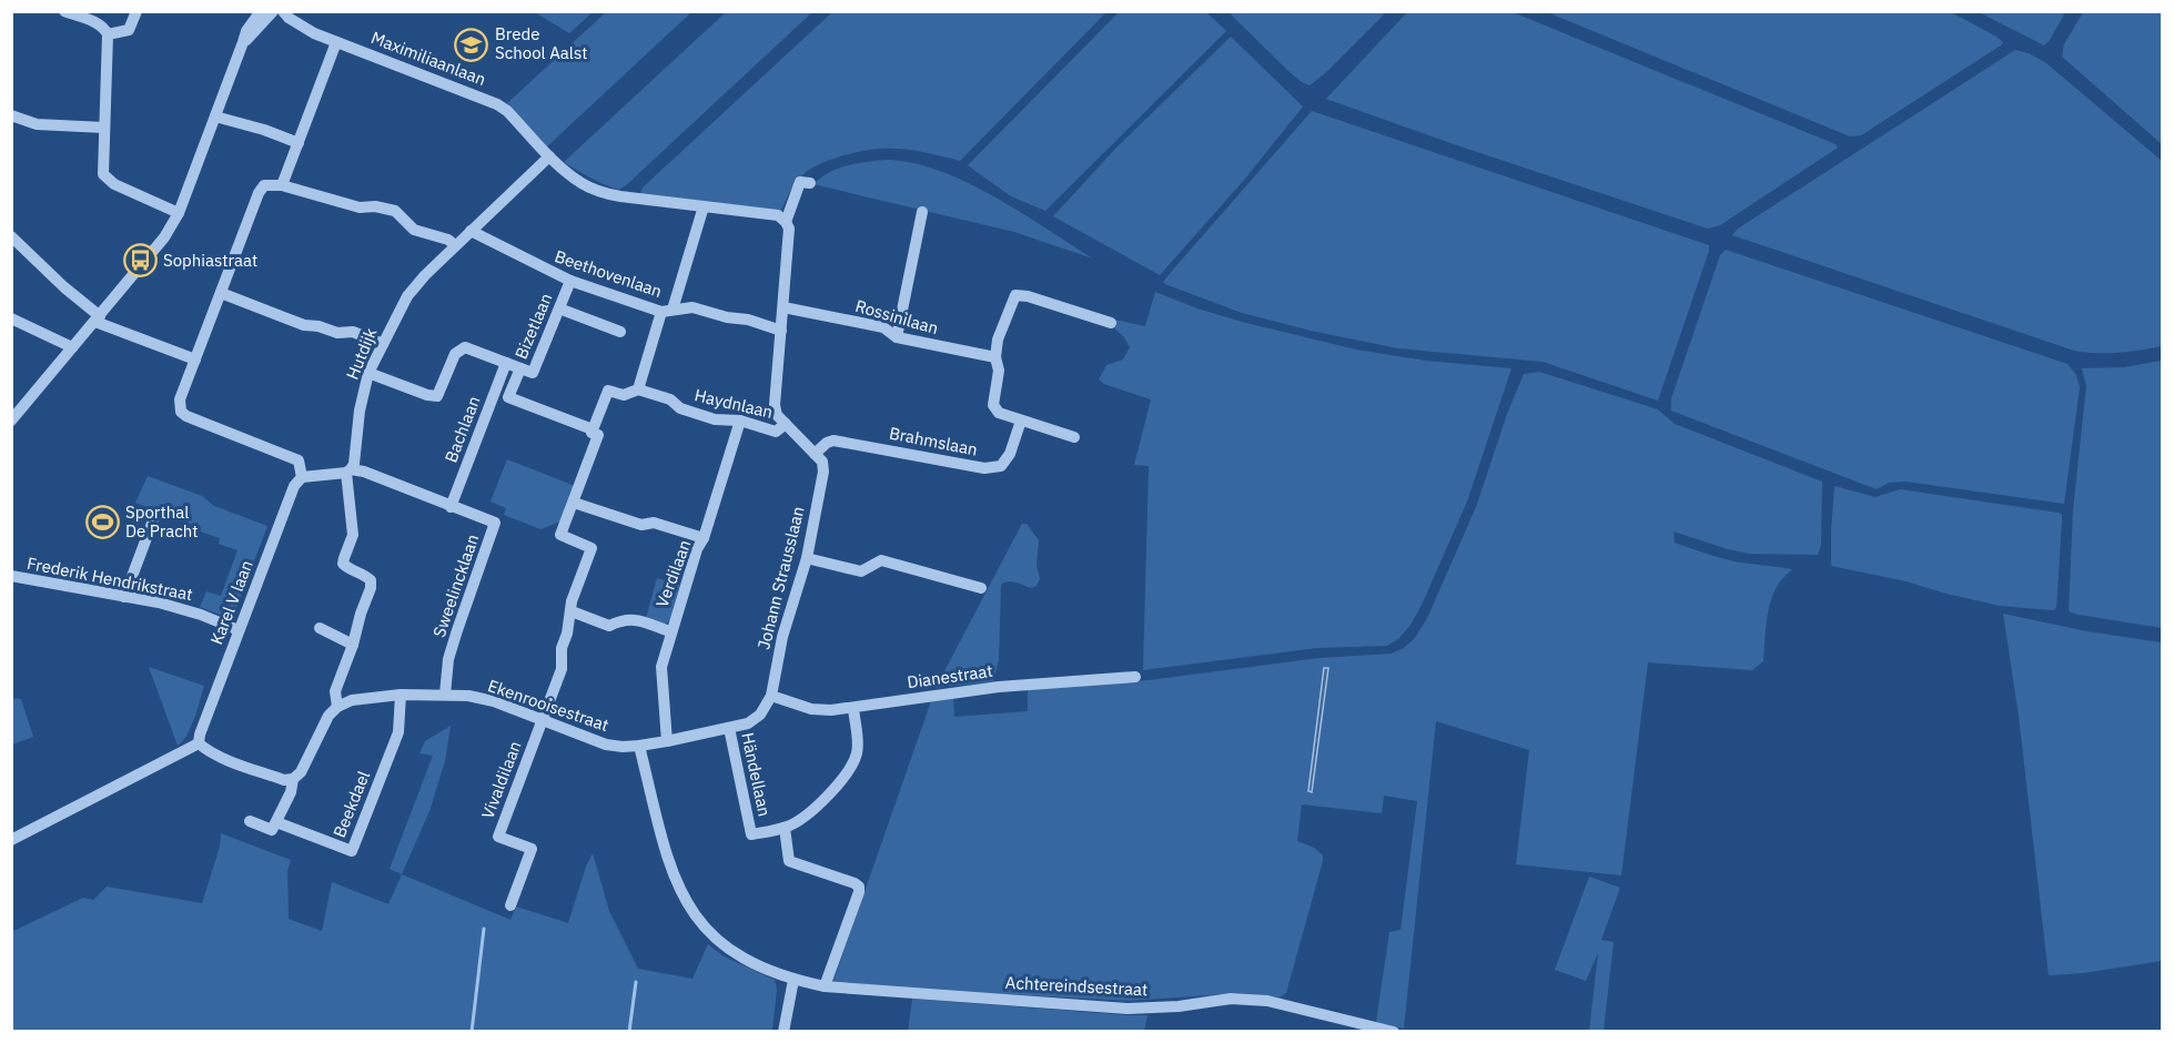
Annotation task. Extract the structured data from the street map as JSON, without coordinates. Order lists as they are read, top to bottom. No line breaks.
{"streets":{"street":["Maximiliaanlaan","Beethovenlaan","Rossinilaan","Bizetlaan","Hutdijk","Haydnlaan","Bachlaan","Brahmslaan","Verdilaan","Johann Strausslaan","Frederik Hendrikstraat","Sweelincklaan","Karel V laan","Dianestraat","Ekenrooisestraat","Händellaan","Vivaldilaan","Beekdael","Achtereindsestraat"]},"crossings":[["Maximiliaanlaan","Hutdijk"],["Beethovenlaan","Bizetlaan"],["Beethovenlaan","Hutdijk"],["Hutdijk","Sweelincklaan"],["Hutdijk","Ekenrooisestraat"],["Haydnlaan","Verdilaan"],["Bachlaan","Sweelincklaan"],["Brahmslaan","Johann Strausslaan"],["Verdilaan","Johann Strausslaan"],["Johann Strausslaan","Dianestraat"],["Johann Strausslaan","Ekenrooisestraat"],["Johann Strausslaan","Händellaan"],["Frederik Hendrikstraat","Karel V laan"],["Sweelincklaan","Ekenrooisestraat"],["Dianestraat","Händellaan"],["Ekenrooisestraat","Vivaldilaan"],["Ekenrooisestraat","Beekdael"],["Händellaan","Achtereindsestraat"]],"places":{"school or university":["Brede School Aalst"],"bus stop":["Sophiastraat"],"sports":["Sporthal De Pracht"]}}
